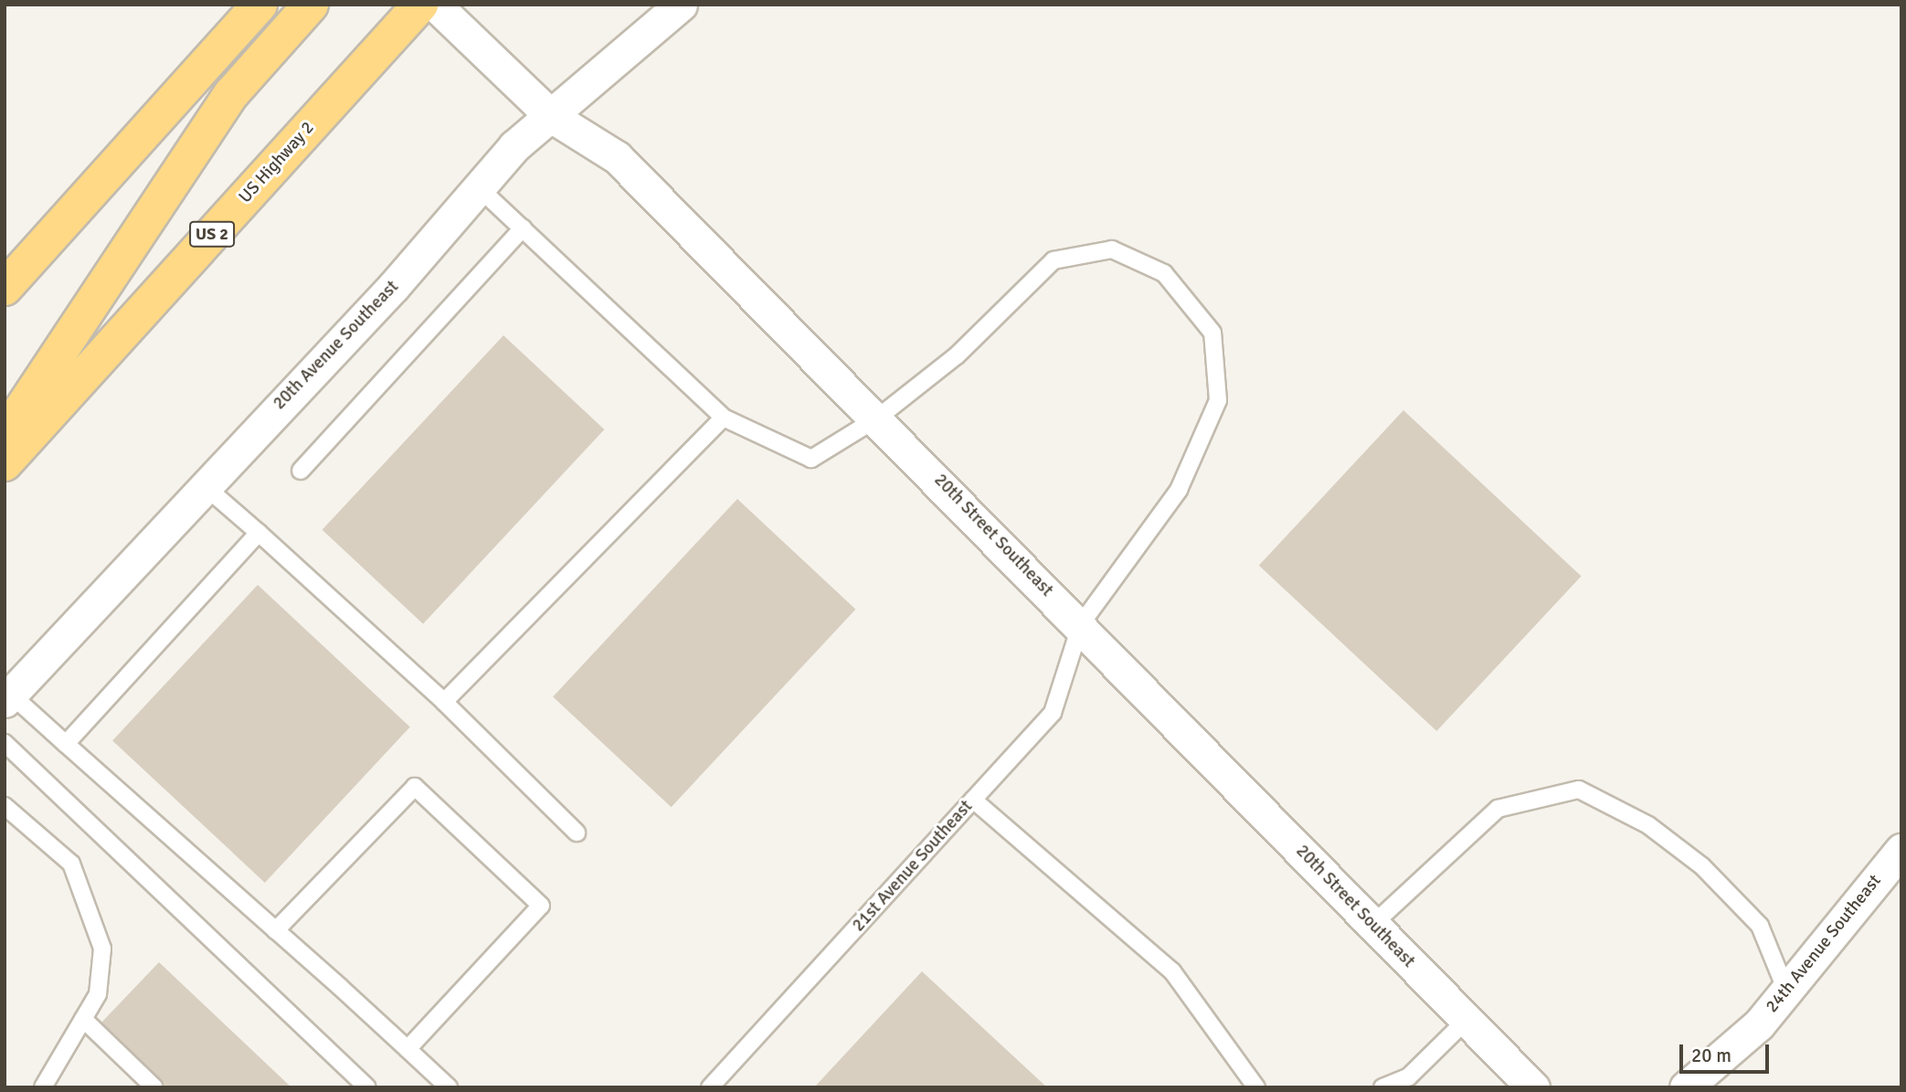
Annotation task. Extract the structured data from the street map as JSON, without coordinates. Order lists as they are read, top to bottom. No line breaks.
{"streets":{"highway":["US Highway 2","US 2"],"street":["20th Avenue Southeast","20th Street Southeast","24th Avenue Southeast"],"lane":["21st Avenue Southeast"]},"crossings":[["20th Avenue Southeast","20th Street Southeast"],["20th Street Southeast","21st Avenue Southeast"]],"scale_bar":"20 m"}
